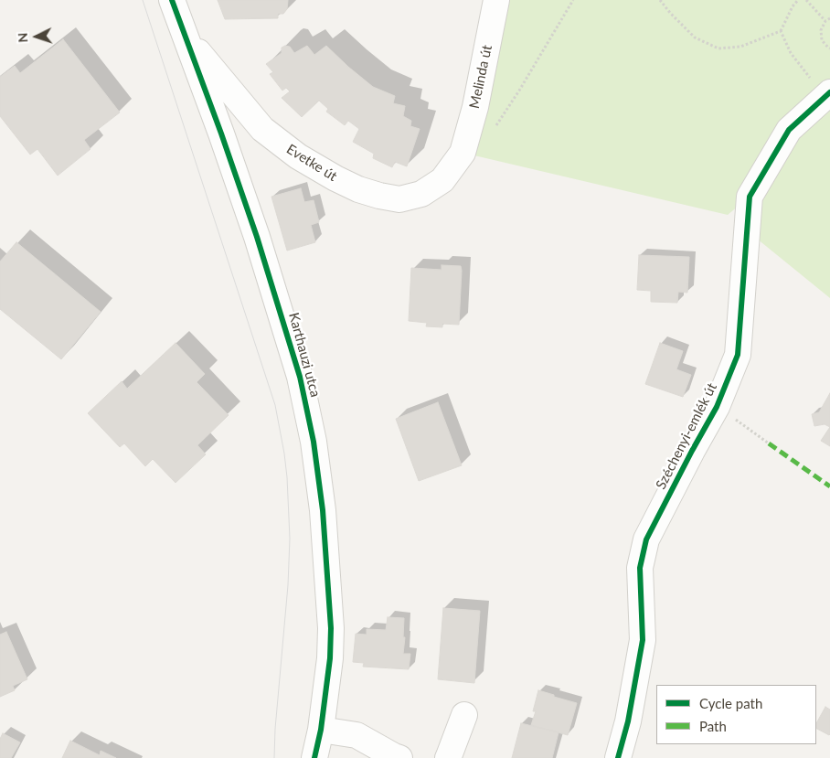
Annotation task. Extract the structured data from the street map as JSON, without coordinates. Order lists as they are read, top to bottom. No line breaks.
{"streets":{"street":["Melinda út","Evetke út","Karthauzi utca","Széchenyi-emlék út"]},"crossings":[["Melinda út","Evetke út"],["Evetke út","Karthauzi utca"]],"legend":["Cycle path","Path"],"north":"left"}
